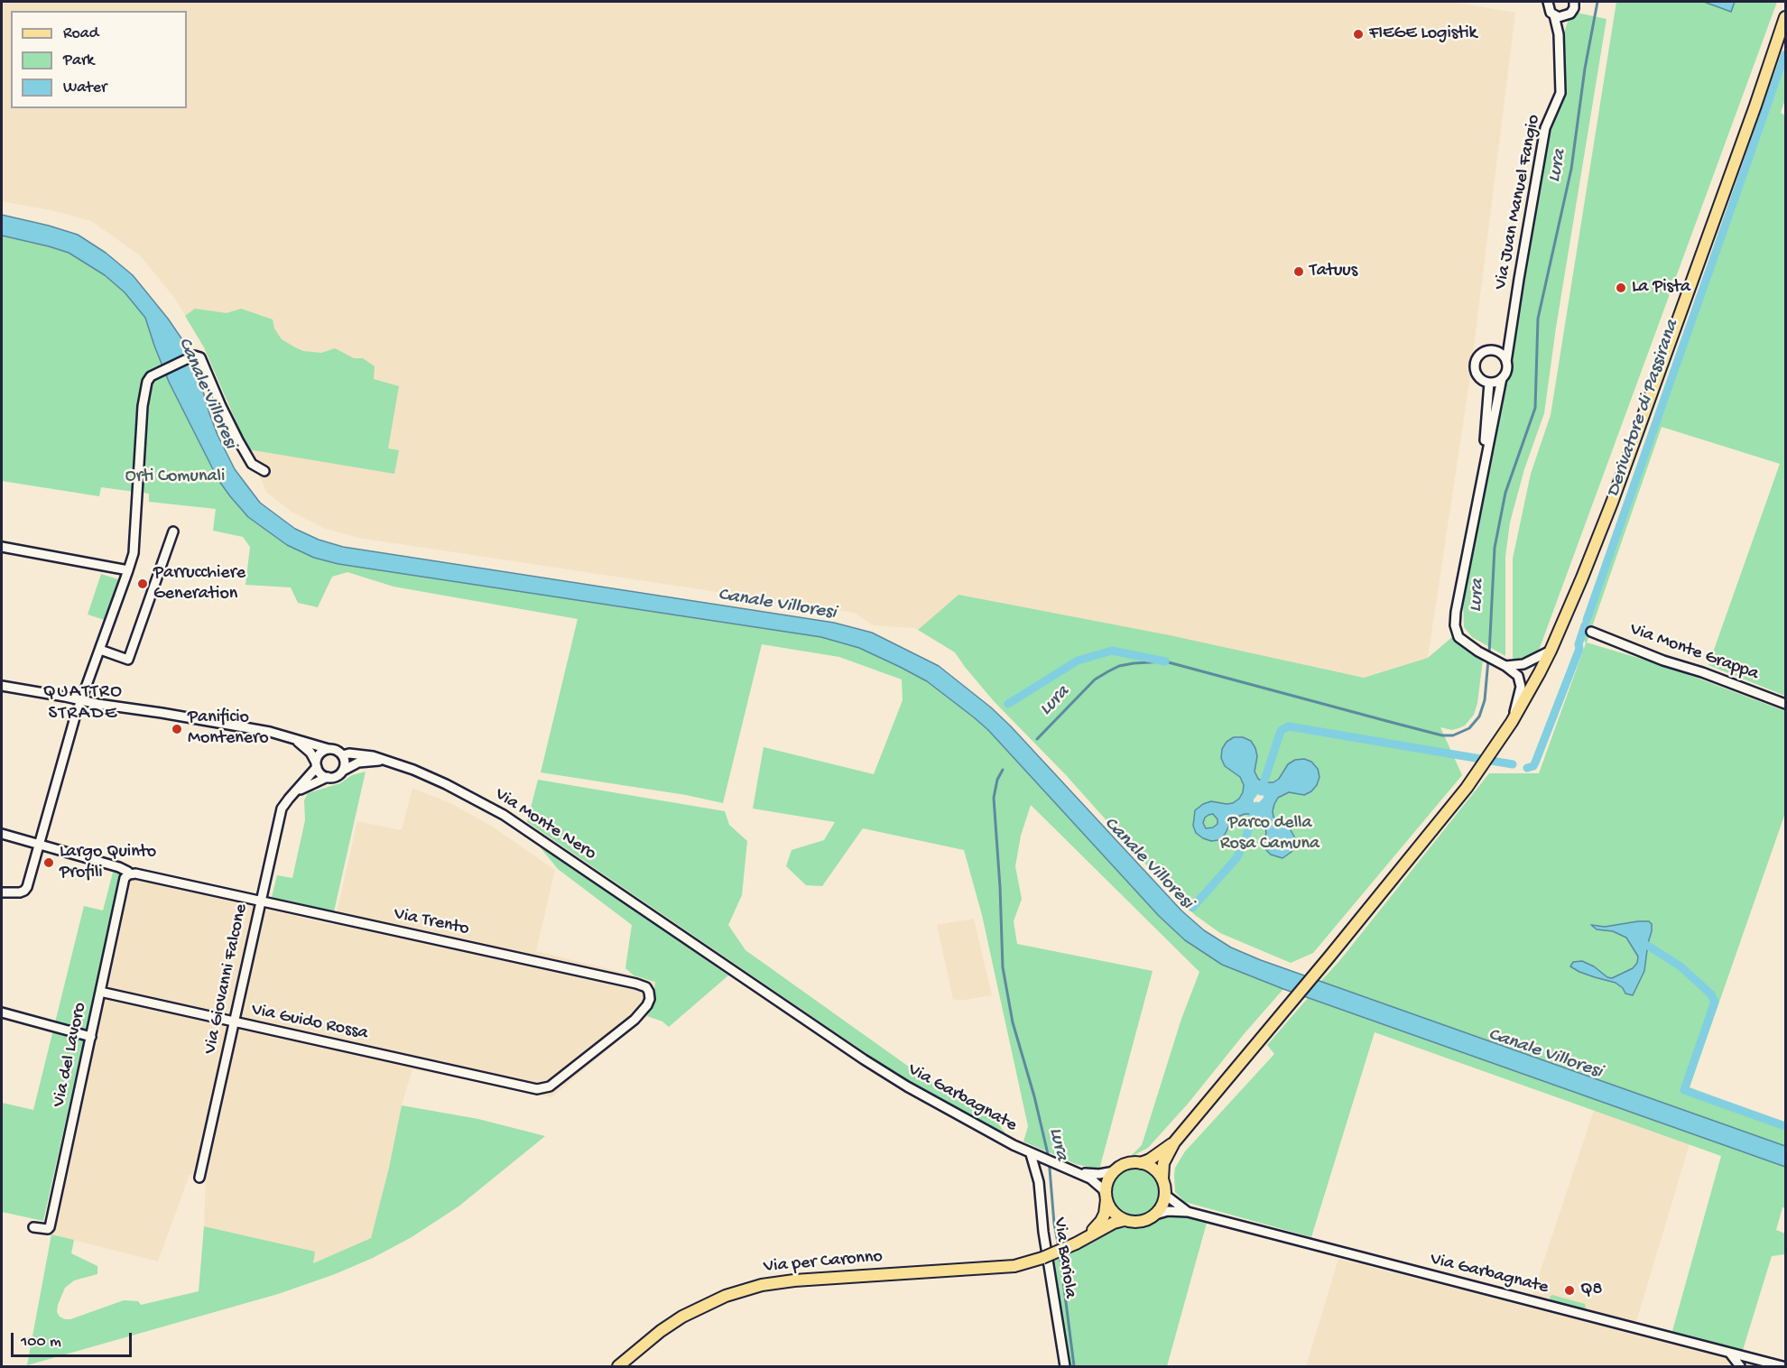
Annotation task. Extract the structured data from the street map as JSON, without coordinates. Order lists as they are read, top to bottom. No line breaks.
{"streets":{"main road":["Via per Caronno"],"street":["Via Juan Manuel Fangio","Via Monte Grappa","Via Monte Nero","Via Trento","Via Giovanni Falcone","Via Guido Rossa","Via del Lavoro","Via Garbagnate","Via Bariola"]},"crossings":[["Via Monte Nero","Via Giovanni Falcone"],["Via Monte Nero","Via Garbagnate"],["Via Trento","Via Giovanni Falcone"],["Via Trento","Via Guido Rossa"],["Via Trento","Via del Lavoro"],["Via Giovanni Falcone","Via Guido Rossa"],["Via Guido Rossa","Via del Lavoro"],["Via Garbagnate","Via Bariola"]],"districts":["QUATTRO STRADE"],"water":["Lura","Canale Villoresi","Derivatore di Passirana"],"parks":["Orti Comunali","Parco della Rosa Camuna"],"places":["FIEGE Logistik","Tatuus","La Pista","Parrucchiere Generation","Panificio Montenero","Largo Quinto Profili","Q8"],"legend":["Road","Park","Water"],"scale_bar":"100 m"}
